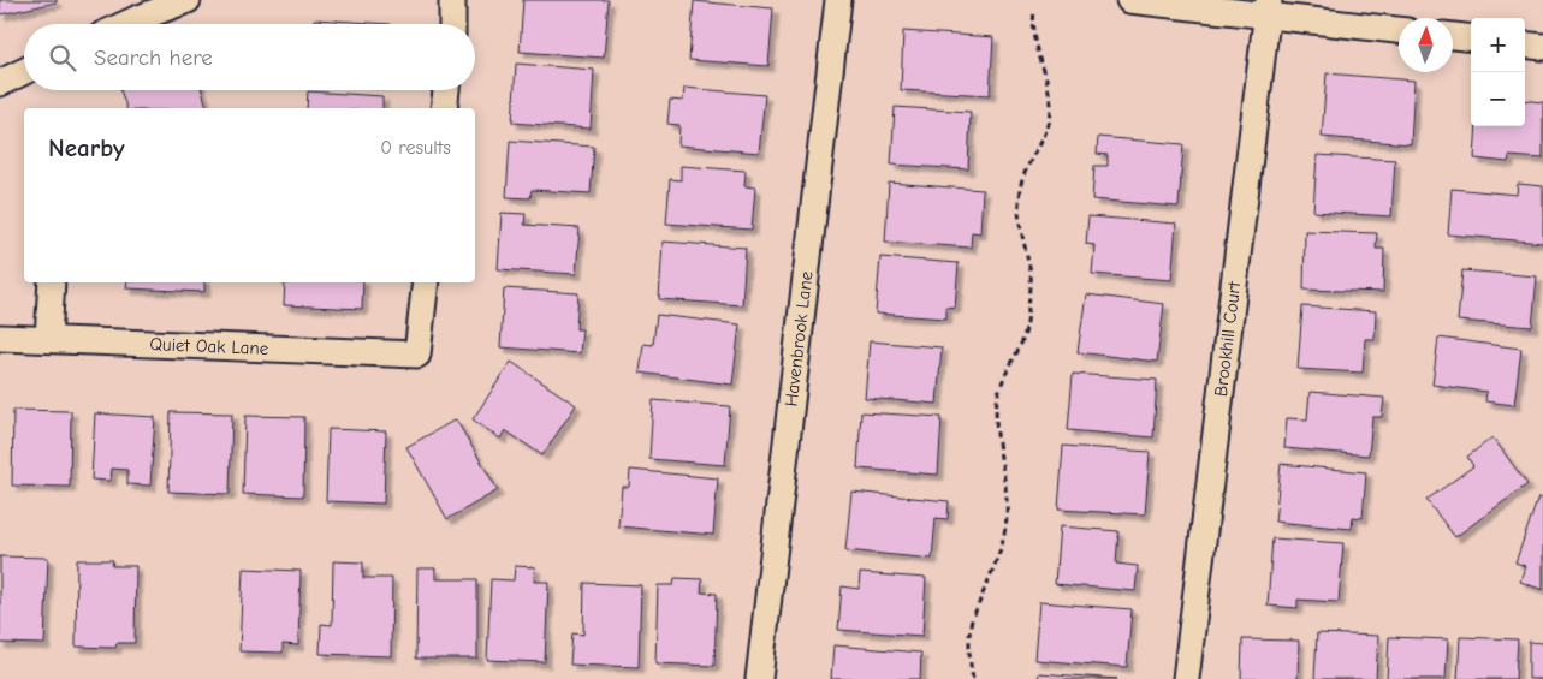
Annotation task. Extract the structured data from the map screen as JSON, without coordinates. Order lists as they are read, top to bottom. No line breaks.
{"streets":{"street":["Havenbrook Lane","Brookhill Court","Quiet Oak Lane"]},"north":"top","page":{"map_buttons":["+","−"],"search":"Search here","heading":["Nearby","0 results"]}}
